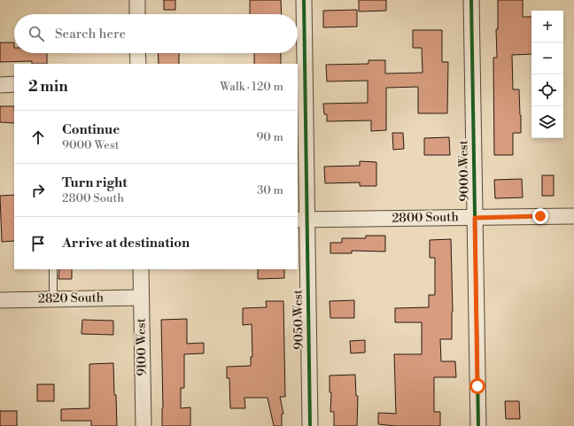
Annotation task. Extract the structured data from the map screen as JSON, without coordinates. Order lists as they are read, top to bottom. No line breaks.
{"streets":{"street":["9000 West","2800 South","2820 South","9050 West","9100 West"]},"crossings":[["9000 West","2800 South"],["2800 South","9050 West"],["2820 South","9100 West"]],"page":{"map_buttons":["+","−"],"search":"Search here","heading":["2 min","Walk · 120 m"],"list":[["Continue","9000 West","90 m"],["Turn right","2800 South","30 m"],"Arrive at destination"]}}
